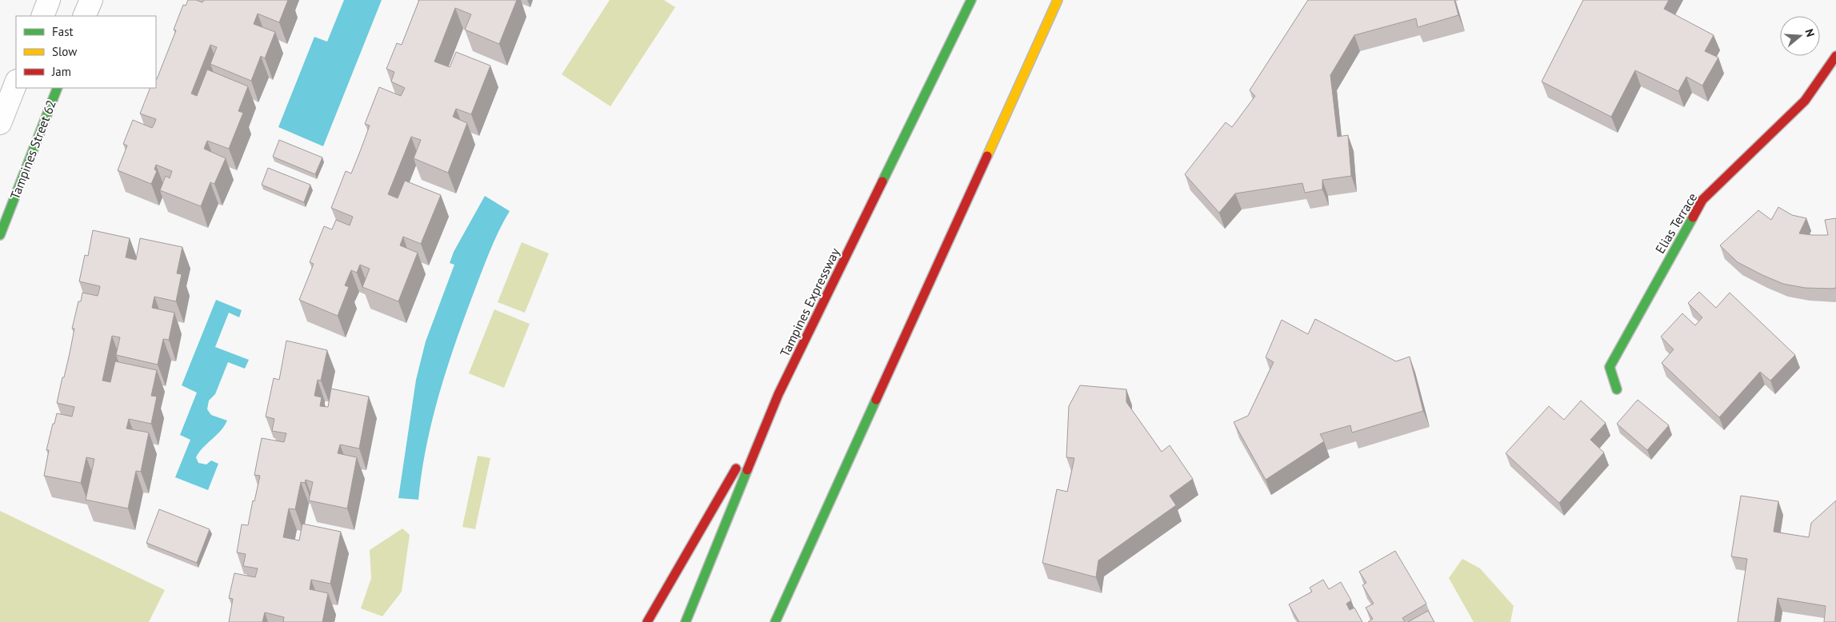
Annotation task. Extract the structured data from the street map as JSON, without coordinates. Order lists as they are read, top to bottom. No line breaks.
{"streets":{"main road":["Tampines Street 62","Elias Terrace","Tampines Expressway"]},"legend":["Fast","Slow","Jam"],"north":"right"}
